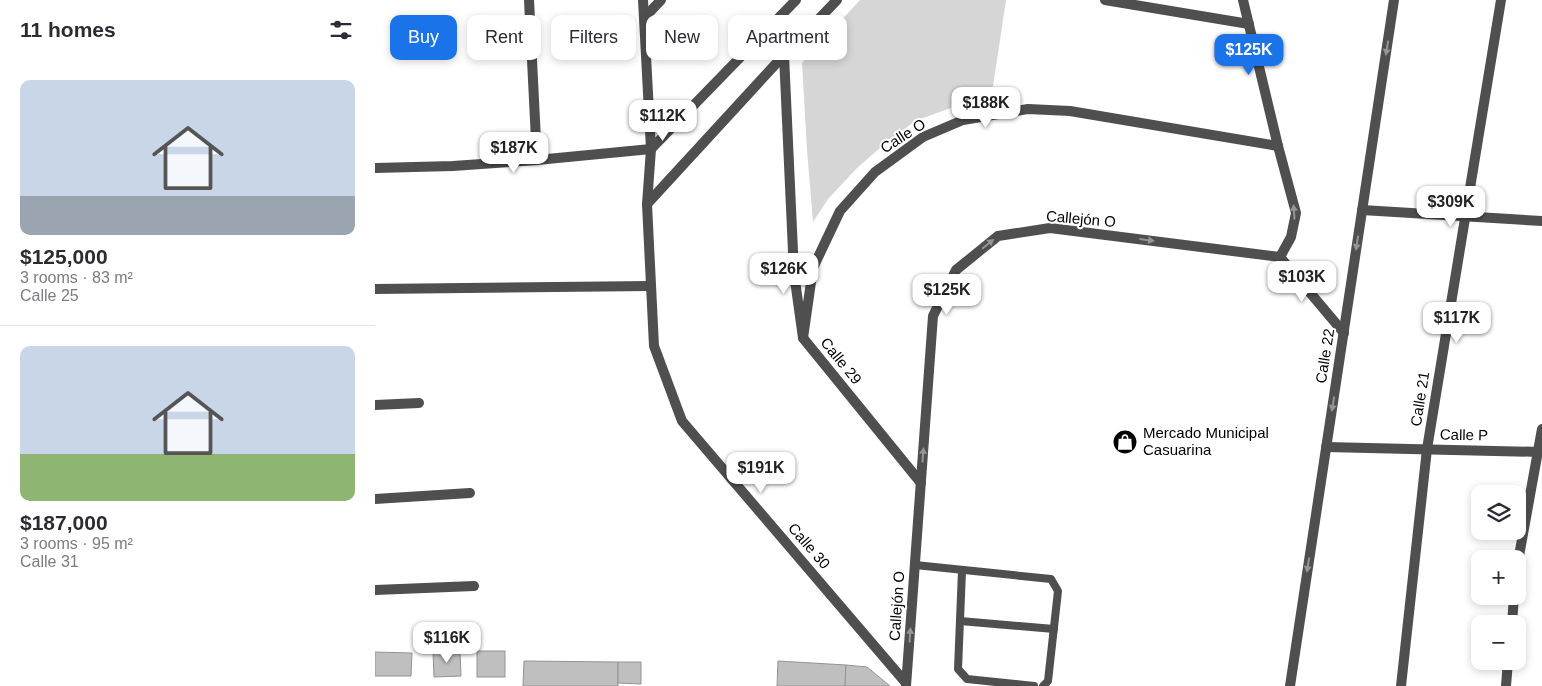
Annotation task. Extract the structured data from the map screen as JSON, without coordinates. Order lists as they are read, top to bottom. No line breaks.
{"streets":{"street":["Calle O","Callejón O","Calle 22","Calle 29","Calle 21","Calle P","Calle 30"]},"crossings":[["Calle O","Calle 29"],["Callejón O","Calle 29"],["Callejón O","Calle 30"],["Calle 22","Calle P"],["Calle 21","Calle P"]],"one_way":["Calle 22"],"places":{"shop":["Mercado Municipal Casuarina"]},"page":{"heading":"11 homes","chip":["Buy","Rent","Filters","New","Apartment"],"price":["$125K","$188K","$112K","$187K","$309K","$126K","$103K","$125K","$117K","$191K","$116K"],"list":[{"name":"$125,000","note":"3 rooms · 83 m² · Calle 25"},{"name":"$187,000","note":"3 rooms · 95 m² · Calle 31"}],"map_buttons":["+","−"]}}
